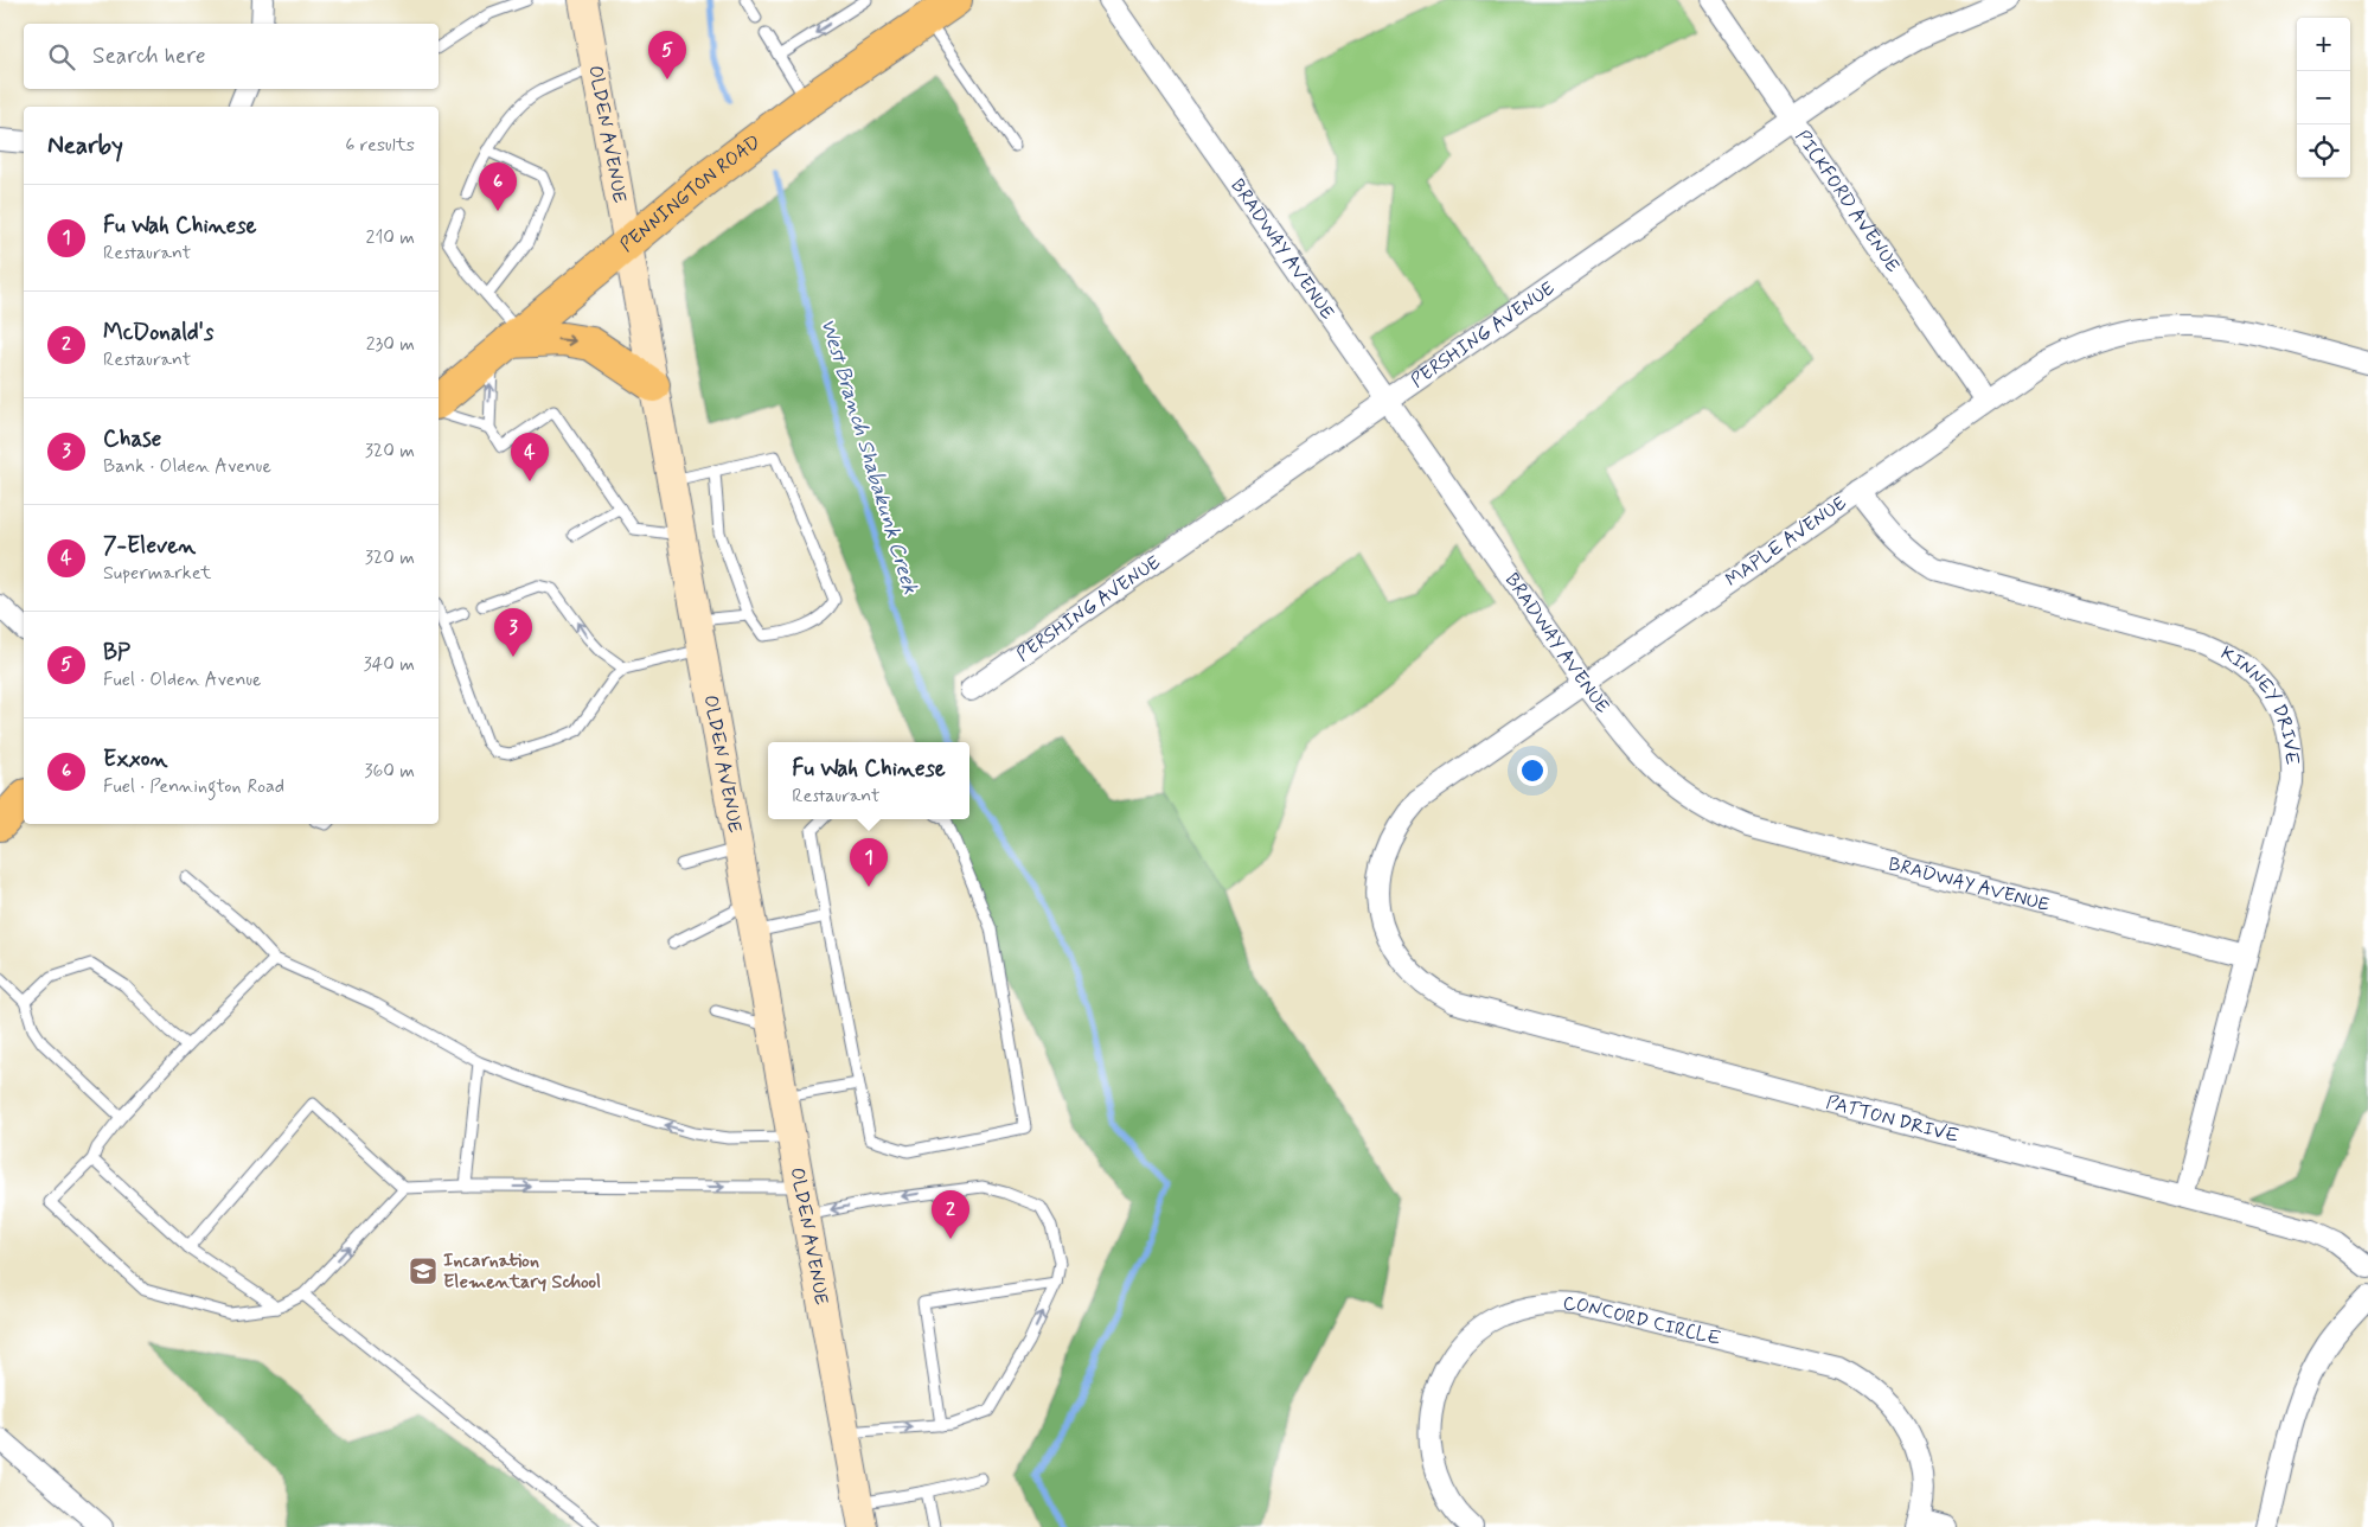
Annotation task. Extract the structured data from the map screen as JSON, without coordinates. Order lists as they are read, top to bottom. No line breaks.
{"streets":{"main road":["OLDEN AVENUE","PENNINGTON ROAD"],"street":["PICKFORD AVENUE","BRADWAY AVENUE","PERSHING AVENUE","MAPLE AVENUE","KINNEY DRIVE","PATTON DRIVE","CONCORD CIRCLE"]},"crossings":[["OLDEN AVENUE","PENNINGTON ROAD"],["PICKFORD AVENUE","PERSHING AVENUE"],["PICKFORD AVENUE","MAPLE AVENUE"],["BRADWAY AVENUE","PERSHING AVENUE"],["BRADWAY AVENUE","MAPLE AVENUE"],["BRADWAY AVENUE","KINNEY DRIVE"],["MAPLE AVENUE","KINNEY DRIVE"],["MAPLE AVENUE","PATTON DRIVE"],["KINNEY DRIVE","PATTON DRIVE"]],"water":["West Branch Shabakunk Creek"],"places":{"school or university":["Incarnation Elementary School"]},"page":{"map_buttons":["+","−"],"search":"Search here","pins":["5","6","4","3","1","2"],"heading":["Nearby","6 results"],"list":[{"mark":"1","name":"Fu Wah Chinese","note":"Restaurant","value":"210 m"},{"mark":"2","name":"McDonald's","note":"Restaurant","value":"230 m"},{"mark":"3","name":"Chase","note":"Bank · Olden Avenue","value":"320 m"},{"mark":"4","name":"7-Eleven","note":"Supermarket","value":"320 m"},{"mark":"5","name":"BP","note":"Fuel · Olden Avenue","value":"340 m"},{"mark":"6","name":"Exxon","note":"Fuel · Pennington Road","value":"360 m"}],"popup":["Fu Wah Chinese","Restaurant"]}}
